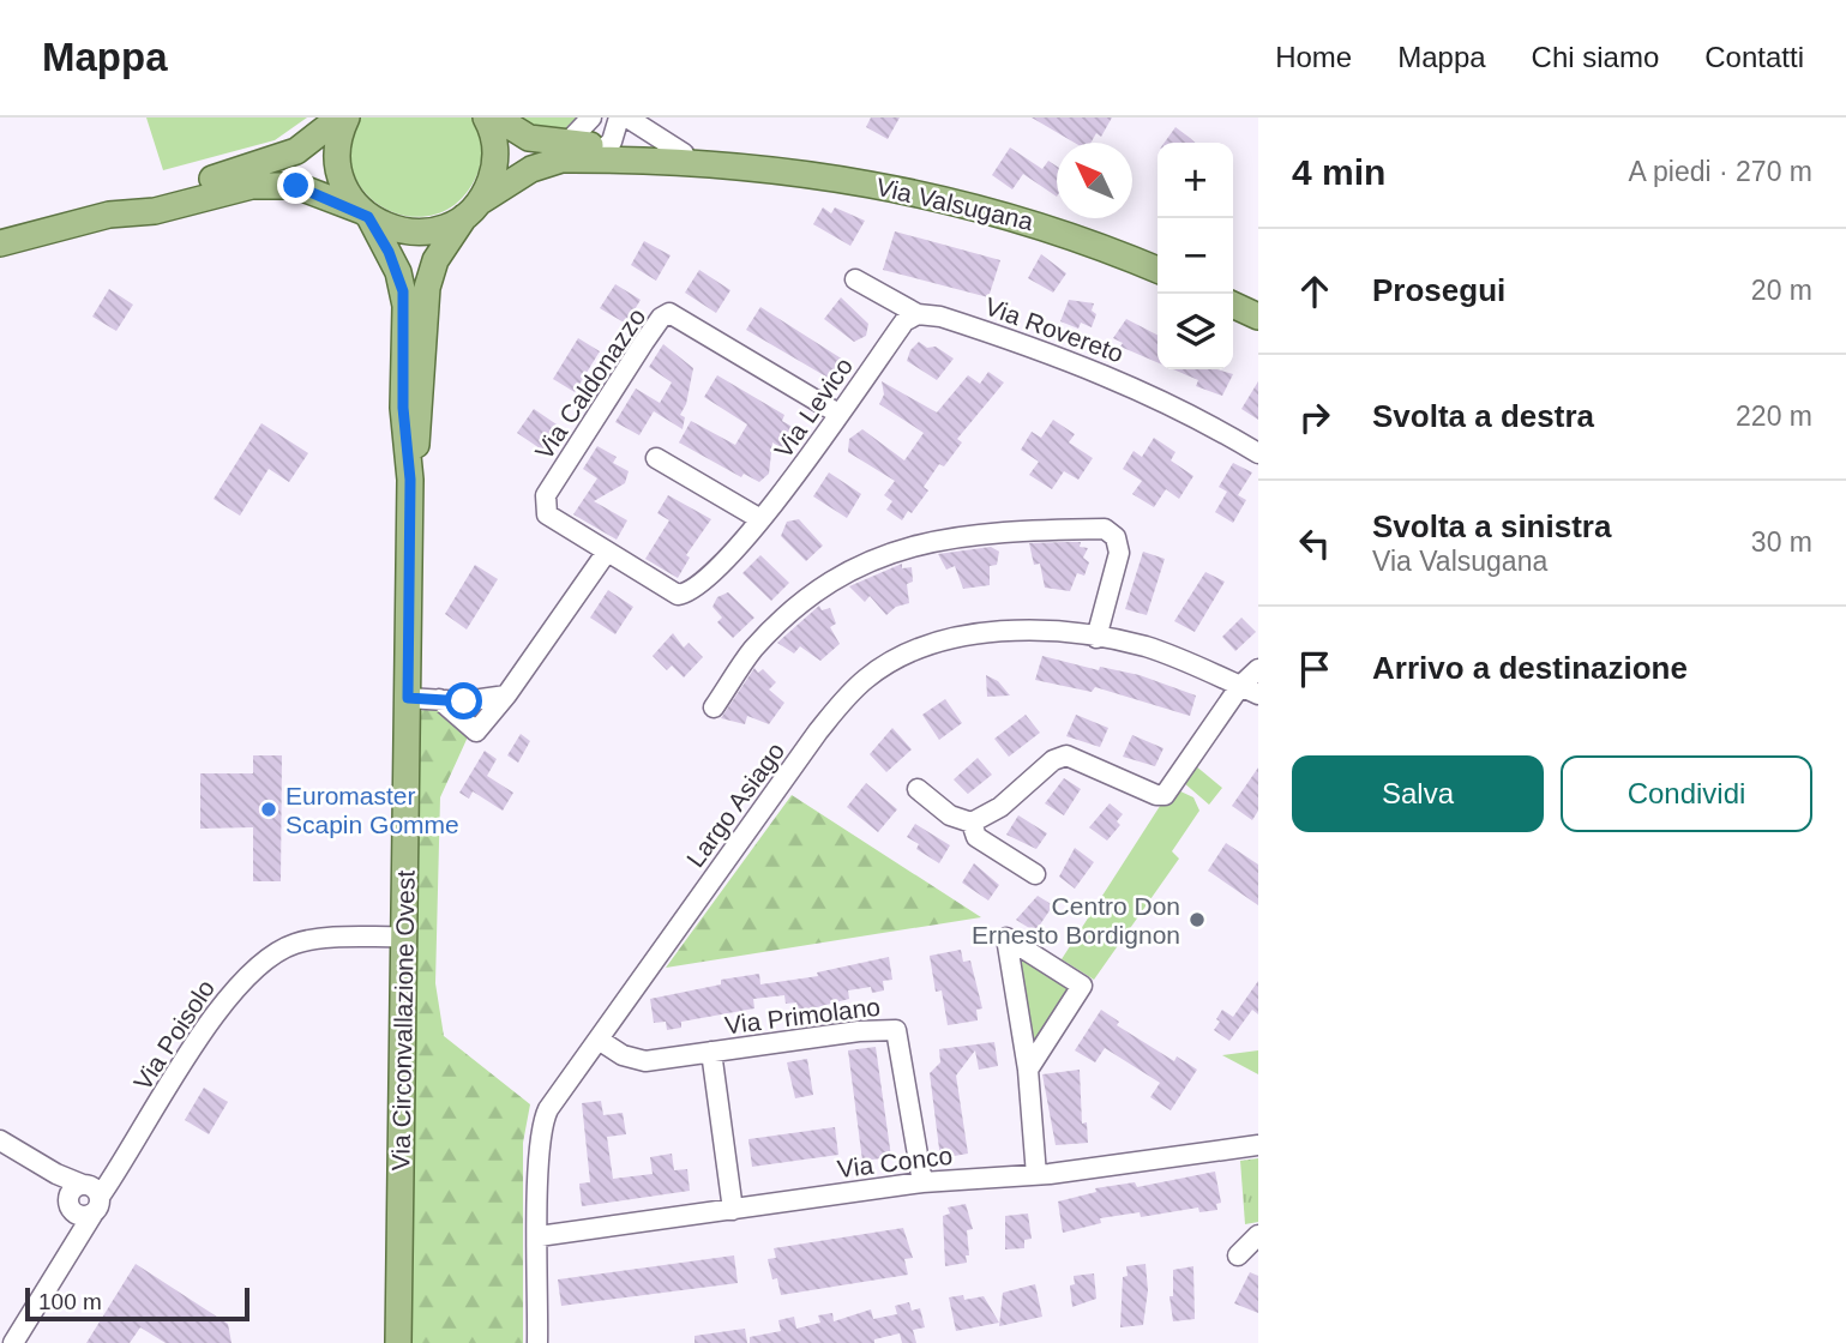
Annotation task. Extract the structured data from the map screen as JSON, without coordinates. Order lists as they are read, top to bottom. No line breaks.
{"streets":{"main road":["Via Valsugana","Via Circonvallazione Ovest"],"street":["Via Rovereto","Via Caldonazzo","Via Levico","Largo Asiago","Via Primolano","Via Poisolo","Via Conco"]},"crossings":[["Via Valsugana","Via Circonvallazione Ovest"],["Via Rovereto","Via Levico"],["Via Caldonazzo","Via Levico"],["Largo Asiago","Via Primolano"],["Largo Asiago","Via Conco"],["Via Primolano","Via Conco"],["Via Circonvallazione Ovest","Via Poisolo"]],"places":["Euromaster Scapin Gomme","Centro Don Ernesto Bordignon"],"scale_bar":"100 m","north":"top left","page":{"header":"Mappa","nav":["Home","Mappa","Chi siamo","Contatti"],"heading":["4 min","A piedi · 270 m"],"map_buttons":["+","−"],"list":[["Prosegui","20 m"],["Svolta a destra","220 m"],["Svolta a sinistra","Via Valsugana","30 m"],"Arrivo a destinazione"],"buttons":["Salva","Condividi"],"scale":"100 m"}}
